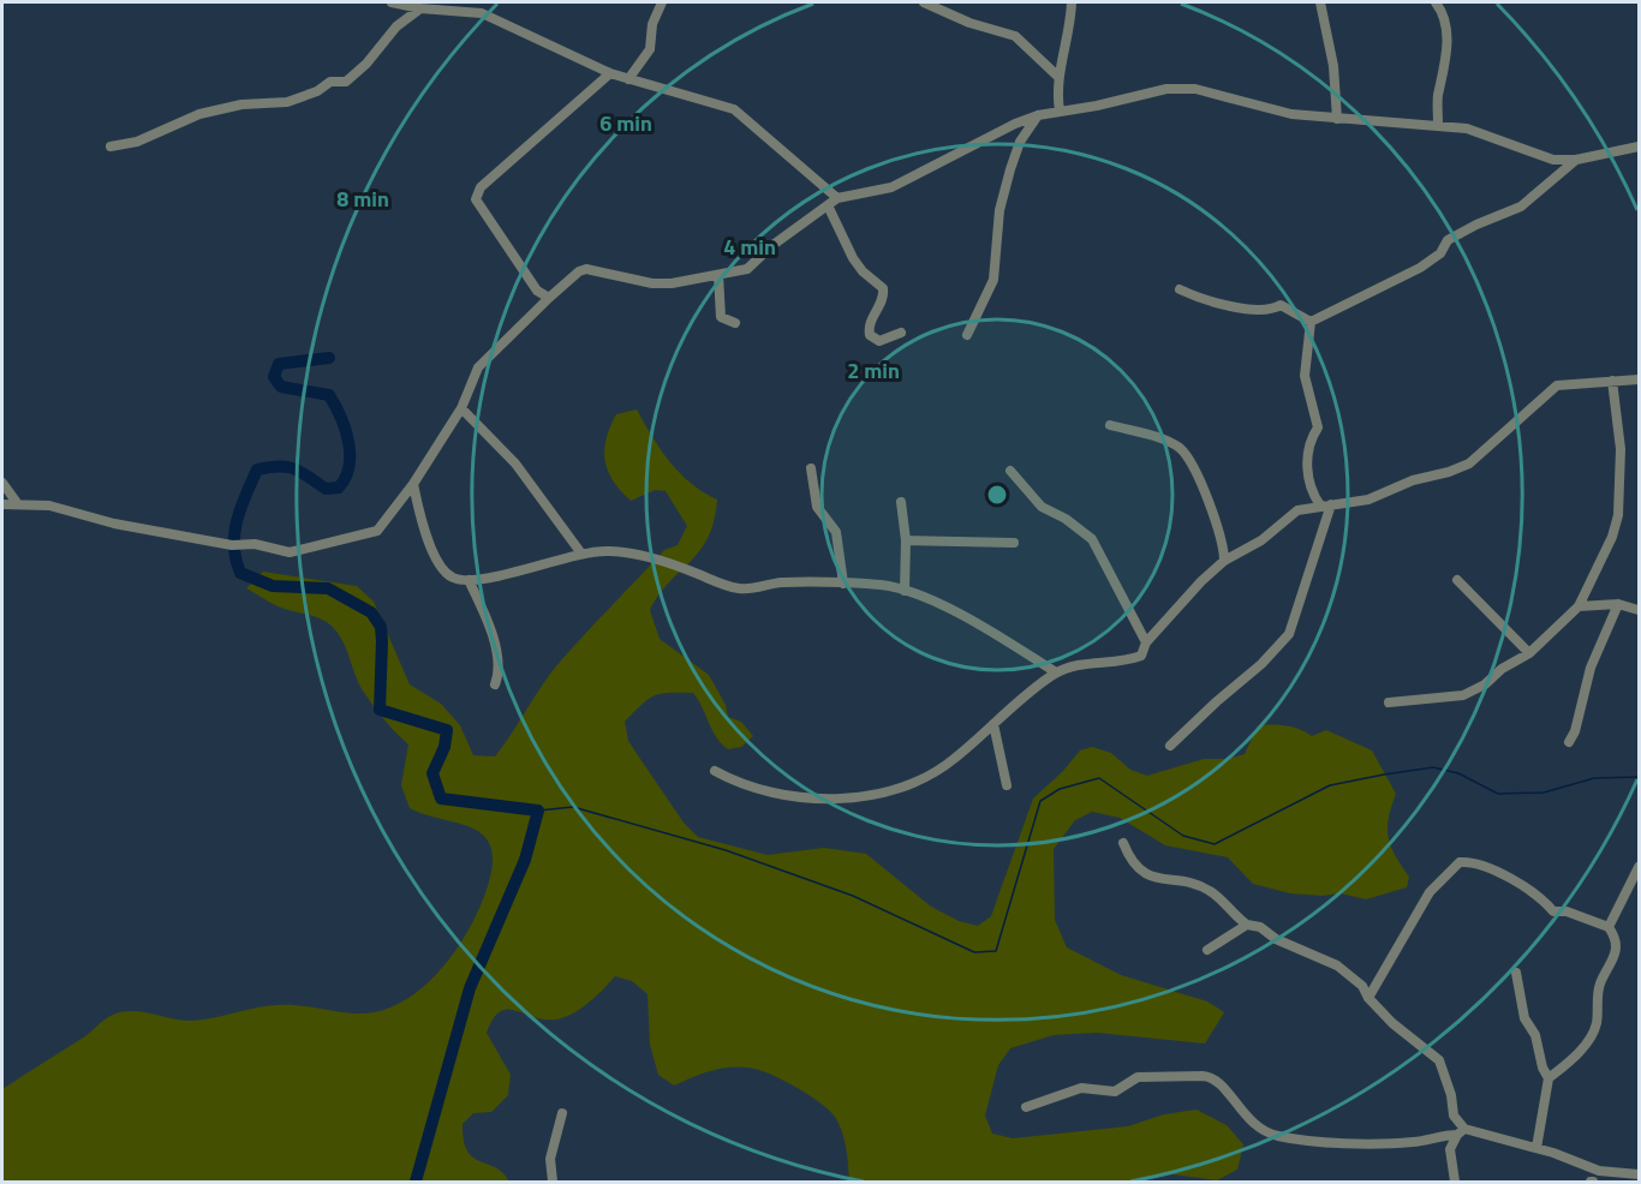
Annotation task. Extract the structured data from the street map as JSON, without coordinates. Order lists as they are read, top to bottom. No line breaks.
{"rings":["6 min","8 min","4 min","2 min"]}
